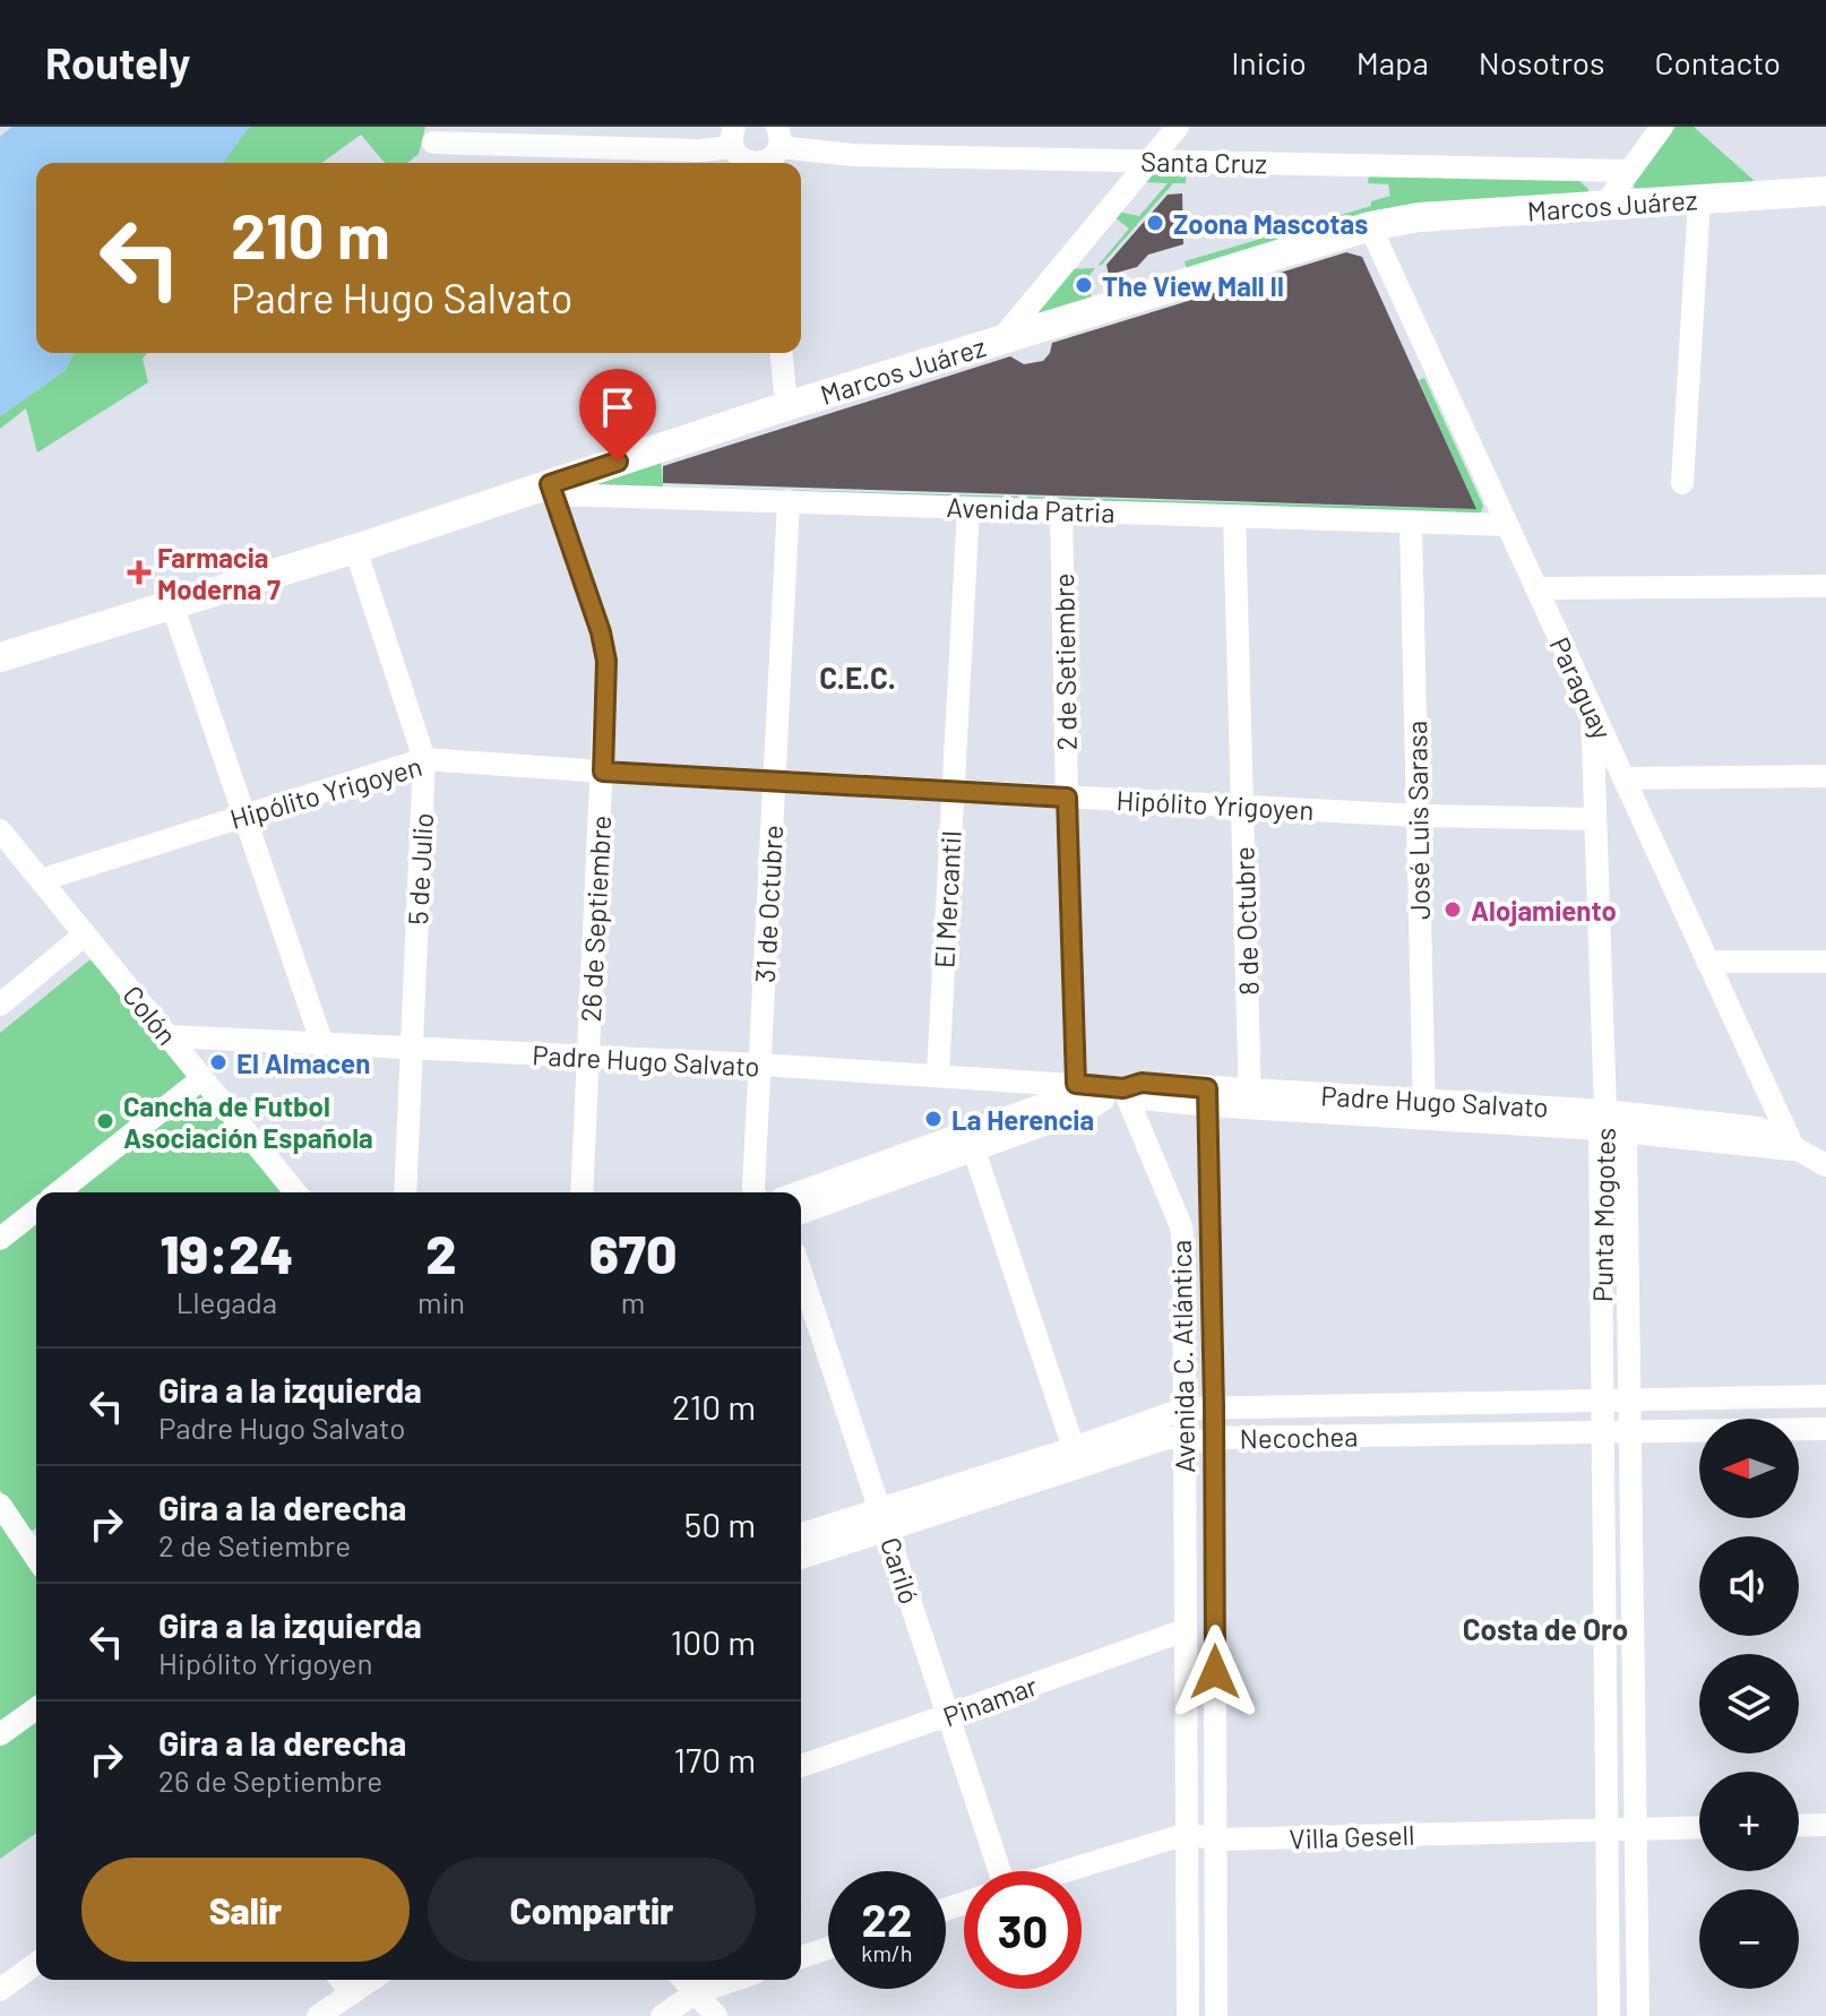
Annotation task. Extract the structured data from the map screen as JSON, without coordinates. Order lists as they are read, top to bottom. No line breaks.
{"streets":{"main road":["Marcos Juárez"],"street":["Santa Cruz","Avenida Patria","2 de Setiembre","Paraguay","Hipólito Yrigoyen","José Luis Sarasa","5 de Julio","El Mercantil","31 de Octubre","26 de Septiembre","8 de Octubre","Colón","Padre Hugo Salvato","Punta Mogotes","Avenida C. Atlántica","Necochea","Cariló","Pinamar","Villa Gesell"]},"crossings":[["Marcos Juárez","Avenida Patria"],["Marcos Juárez","Paraguay"],["Marcos Juárez","5 de Julio"],["Marcos Juárez","26 de Septiembre"],["Avenida Patria","2 de Setiembre"],["Avenida Patria","Paraguay"],["Avenida Patria","José Luis Sarasa"],["Avenida Patria","El Mercantil"],["Avenida Patria","31 de Octubre"],["Avenida Patria","26 de Septiembre"],["Avenida Patria","8 de Octubre"],["2 de Setiembre","Hipólito Yrigoyen"],["2 de Setiembre","Padre Hugo Salvato"],["Paraguay","Padre Hugo Salvato"],["Hipólito Yrigoyen","José Luis Sarasa"],["Hipólito Yrigoyen","5 de Julio"],["Hipólito Yrigoyen","El Mercantil"],["Hipólito Yrigoyen","31 de Octubre"],["Hipólito Yrigoyen","26 de Septiembre"],["Hipólito Yrigoyen","8 de Octubre"],["Hipólito Yrigoyen","Colón"],["José Luis Sarasa","Padre Hugo Salvato"],["5 de Julio","Padre Hugo Salvato"],["El Mercantil","Padre Hugo Salvato"],["31 de Octubre","Padre Hugo Salvato"],["26 de Septiembre","Padre Hugo Salvato"],["8 de Octubre","Padre Hugo Salvato"],["Colón","Padre Hugo Salvato"],["Padre Hugo Salvato","Punta Mogotes"],["Padre Hugo Salvato","Avenida C. Atlántica"],["Punta Mogotes","Necochea"],["Punta Mogotes","Villa Gesell"],["Avenida C. Atlántica","Necochea"],["Avenida C. Atlántica","Pinamar"],["Avenida C. Atlántica","Villa Gesell"],["Necochea","Cariló"],["Cariló","Pinamar"]],"districts":["C.E.C.","Costa de Oro"],"places":{"other":["Zoona Mascotas","The View Mall II","Alojamiento","El Almacen","La Herencia","Cancha de Futbol Asociación Española"],"health":["Farmacia Moderna 7"]},"north":"left","page":{"header":"Routely","nav":["Inicio","Mapa","Nosotros","Contacto"],"turn":["210 m","Padre Hugo Salvato"],"eta":["19:24","Llegada","2","min","670","m"],"list":[{"name":"Gira a la izquierda","note":"Padre Hugo Salvato","value":"210 m"},{"name":"Gira a la derecha","note":"2 de Setiembre","value":"50 m"},{"name":"Gira a la izquierda","note":"Hipólito Yrigoyen","value":"100 m"},{"name":"Gira a la derecha","note":"26 de Septiembre","value":"170 m"}],"map_buttons":["+","−"],"buttons":["Salir","Compartir"],"speed":"22 km/h","limit":"30"}}
